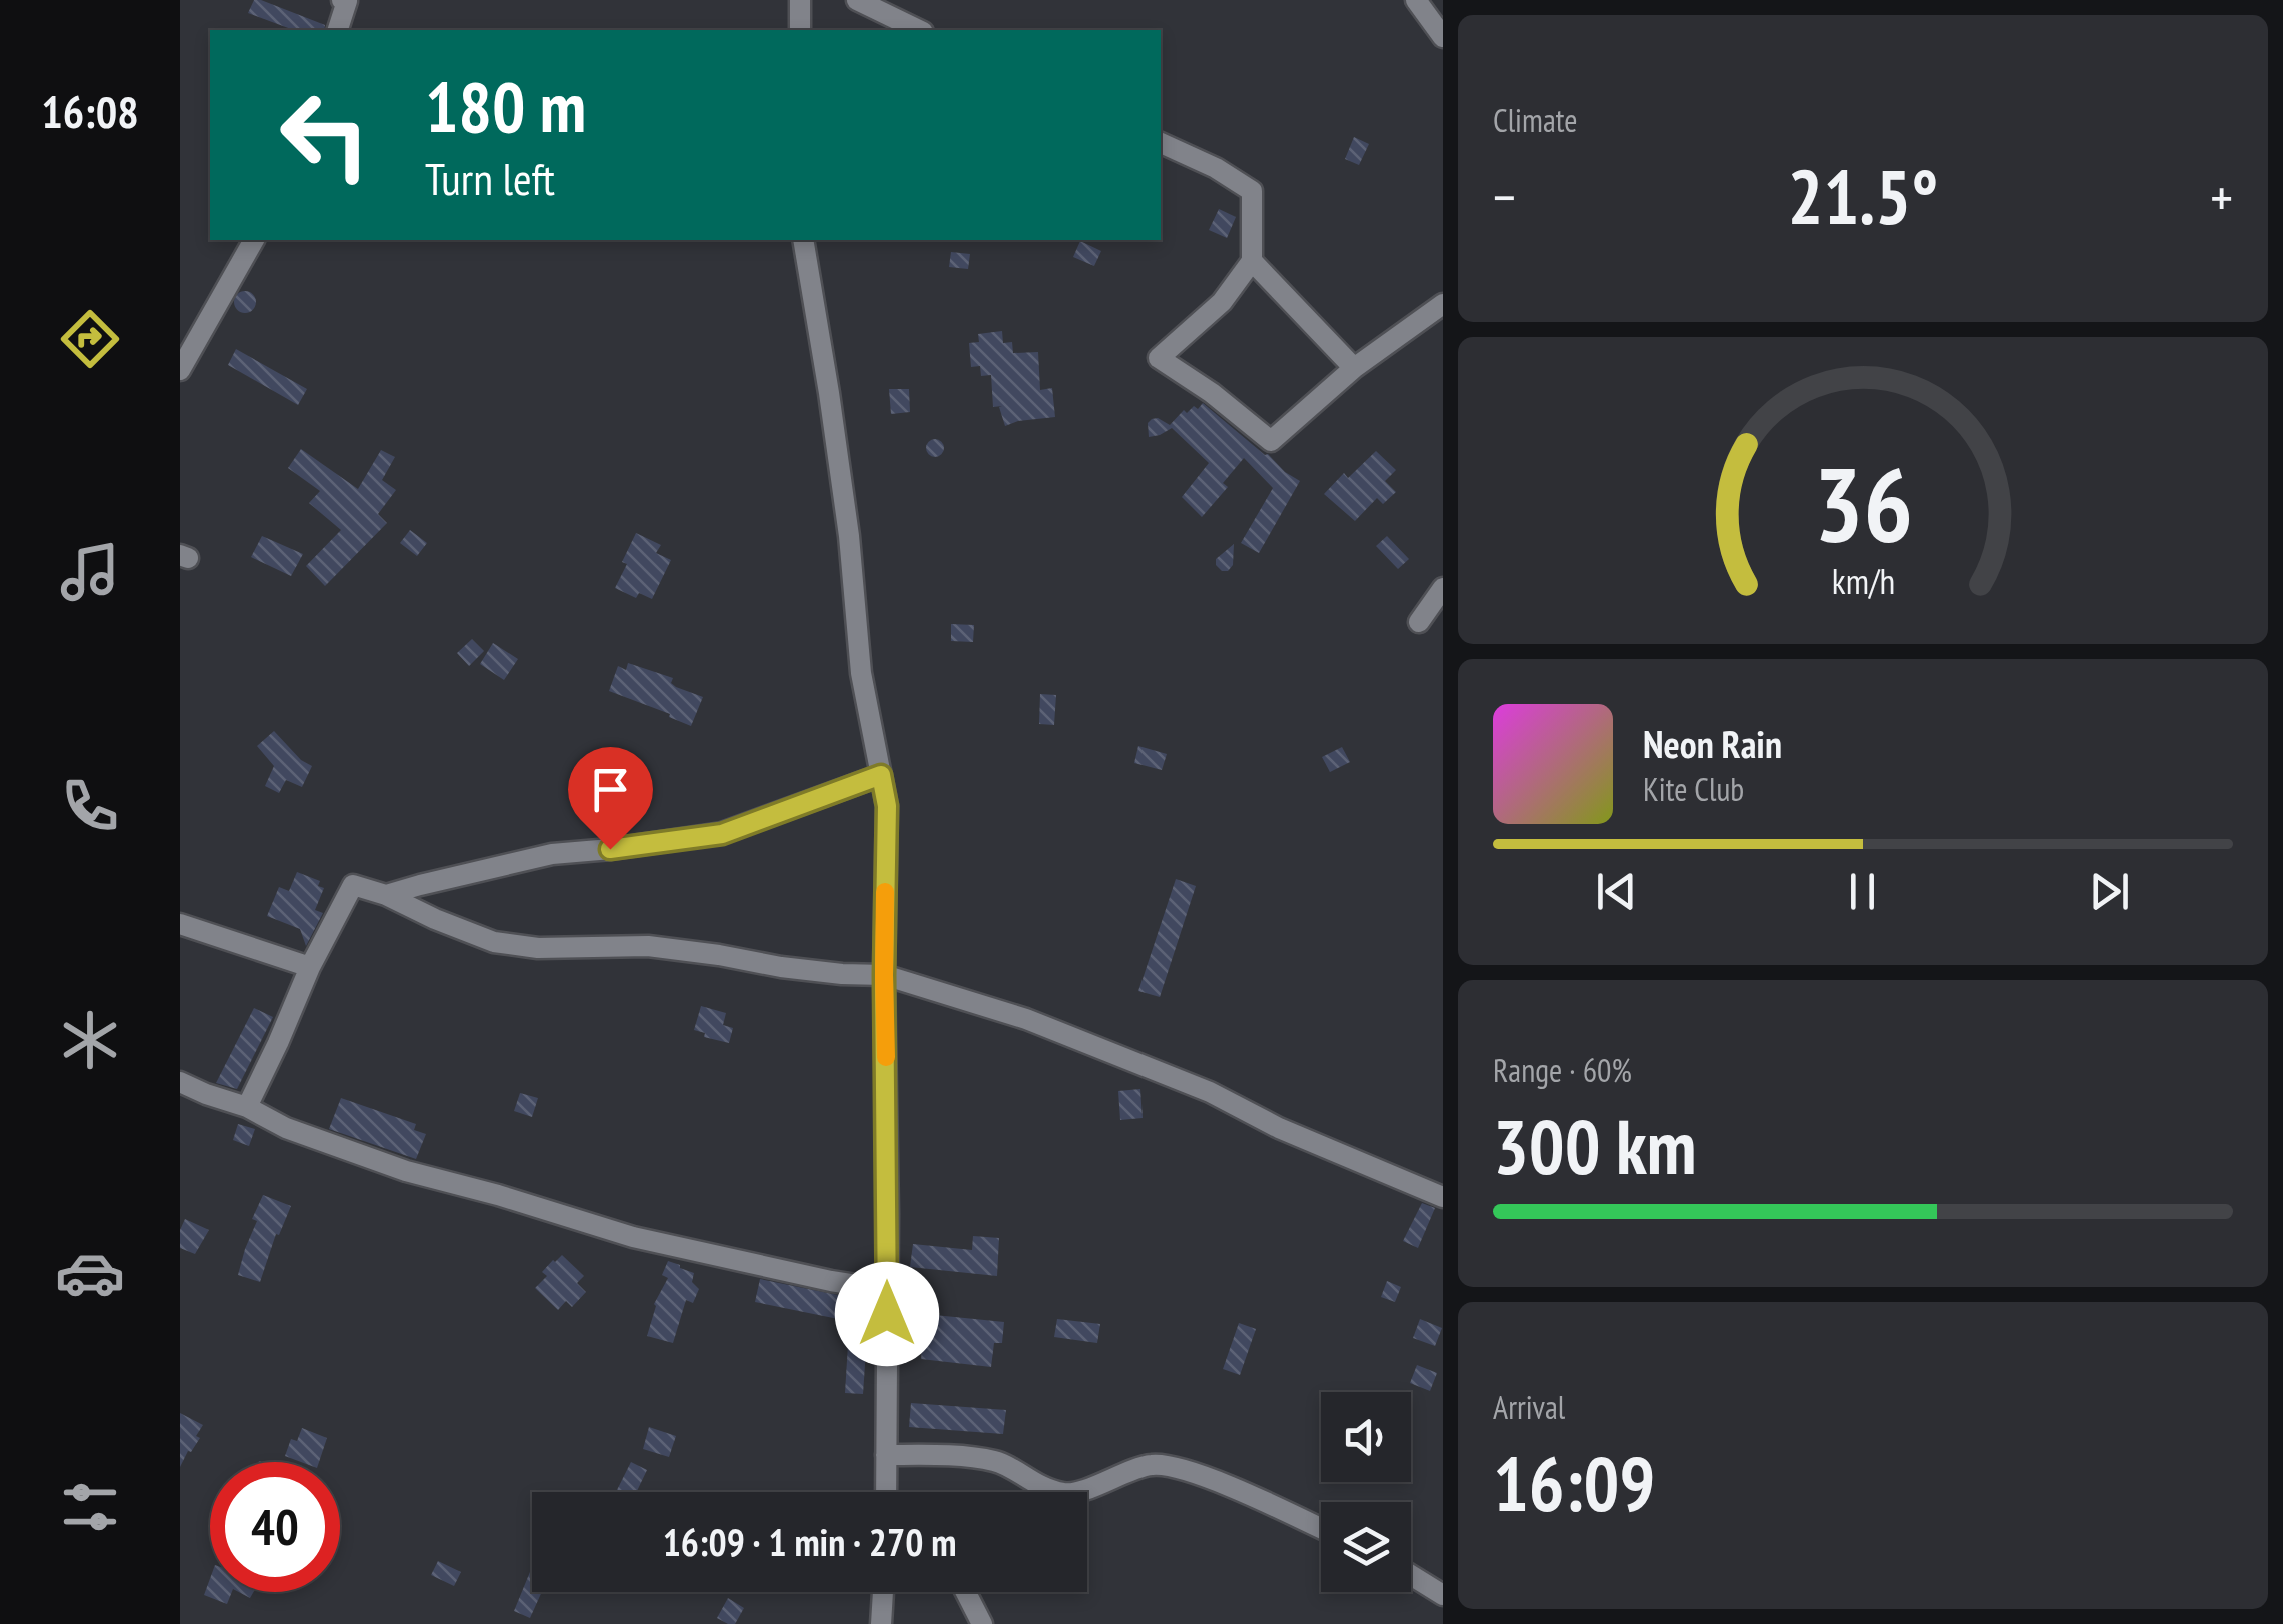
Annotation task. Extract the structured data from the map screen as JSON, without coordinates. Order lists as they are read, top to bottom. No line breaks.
{"page":{"tabs":"16:08","tile":["Climate",["Range · 60%","300 km"],["Arrival","16:09"]],"turn":["180 m","Turn left"],"heat":["−","21.5°","+"],"song":["Neon Rain","Kite Club"],"limit":"40","trip":"16:09 · 1 min · 270 m","gauge":["36","km/h"]}}
